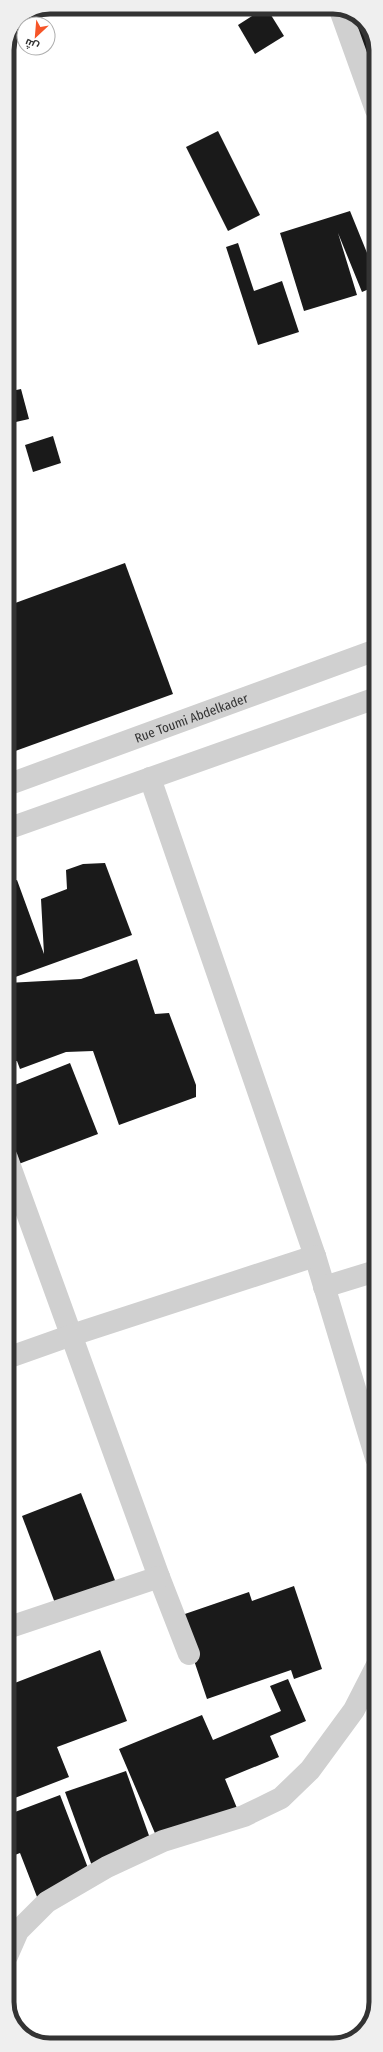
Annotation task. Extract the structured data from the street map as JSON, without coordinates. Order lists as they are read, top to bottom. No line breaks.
{"streets":{"street":["Rue Toumi Abdelkader"]},"north":"bottom left"}
